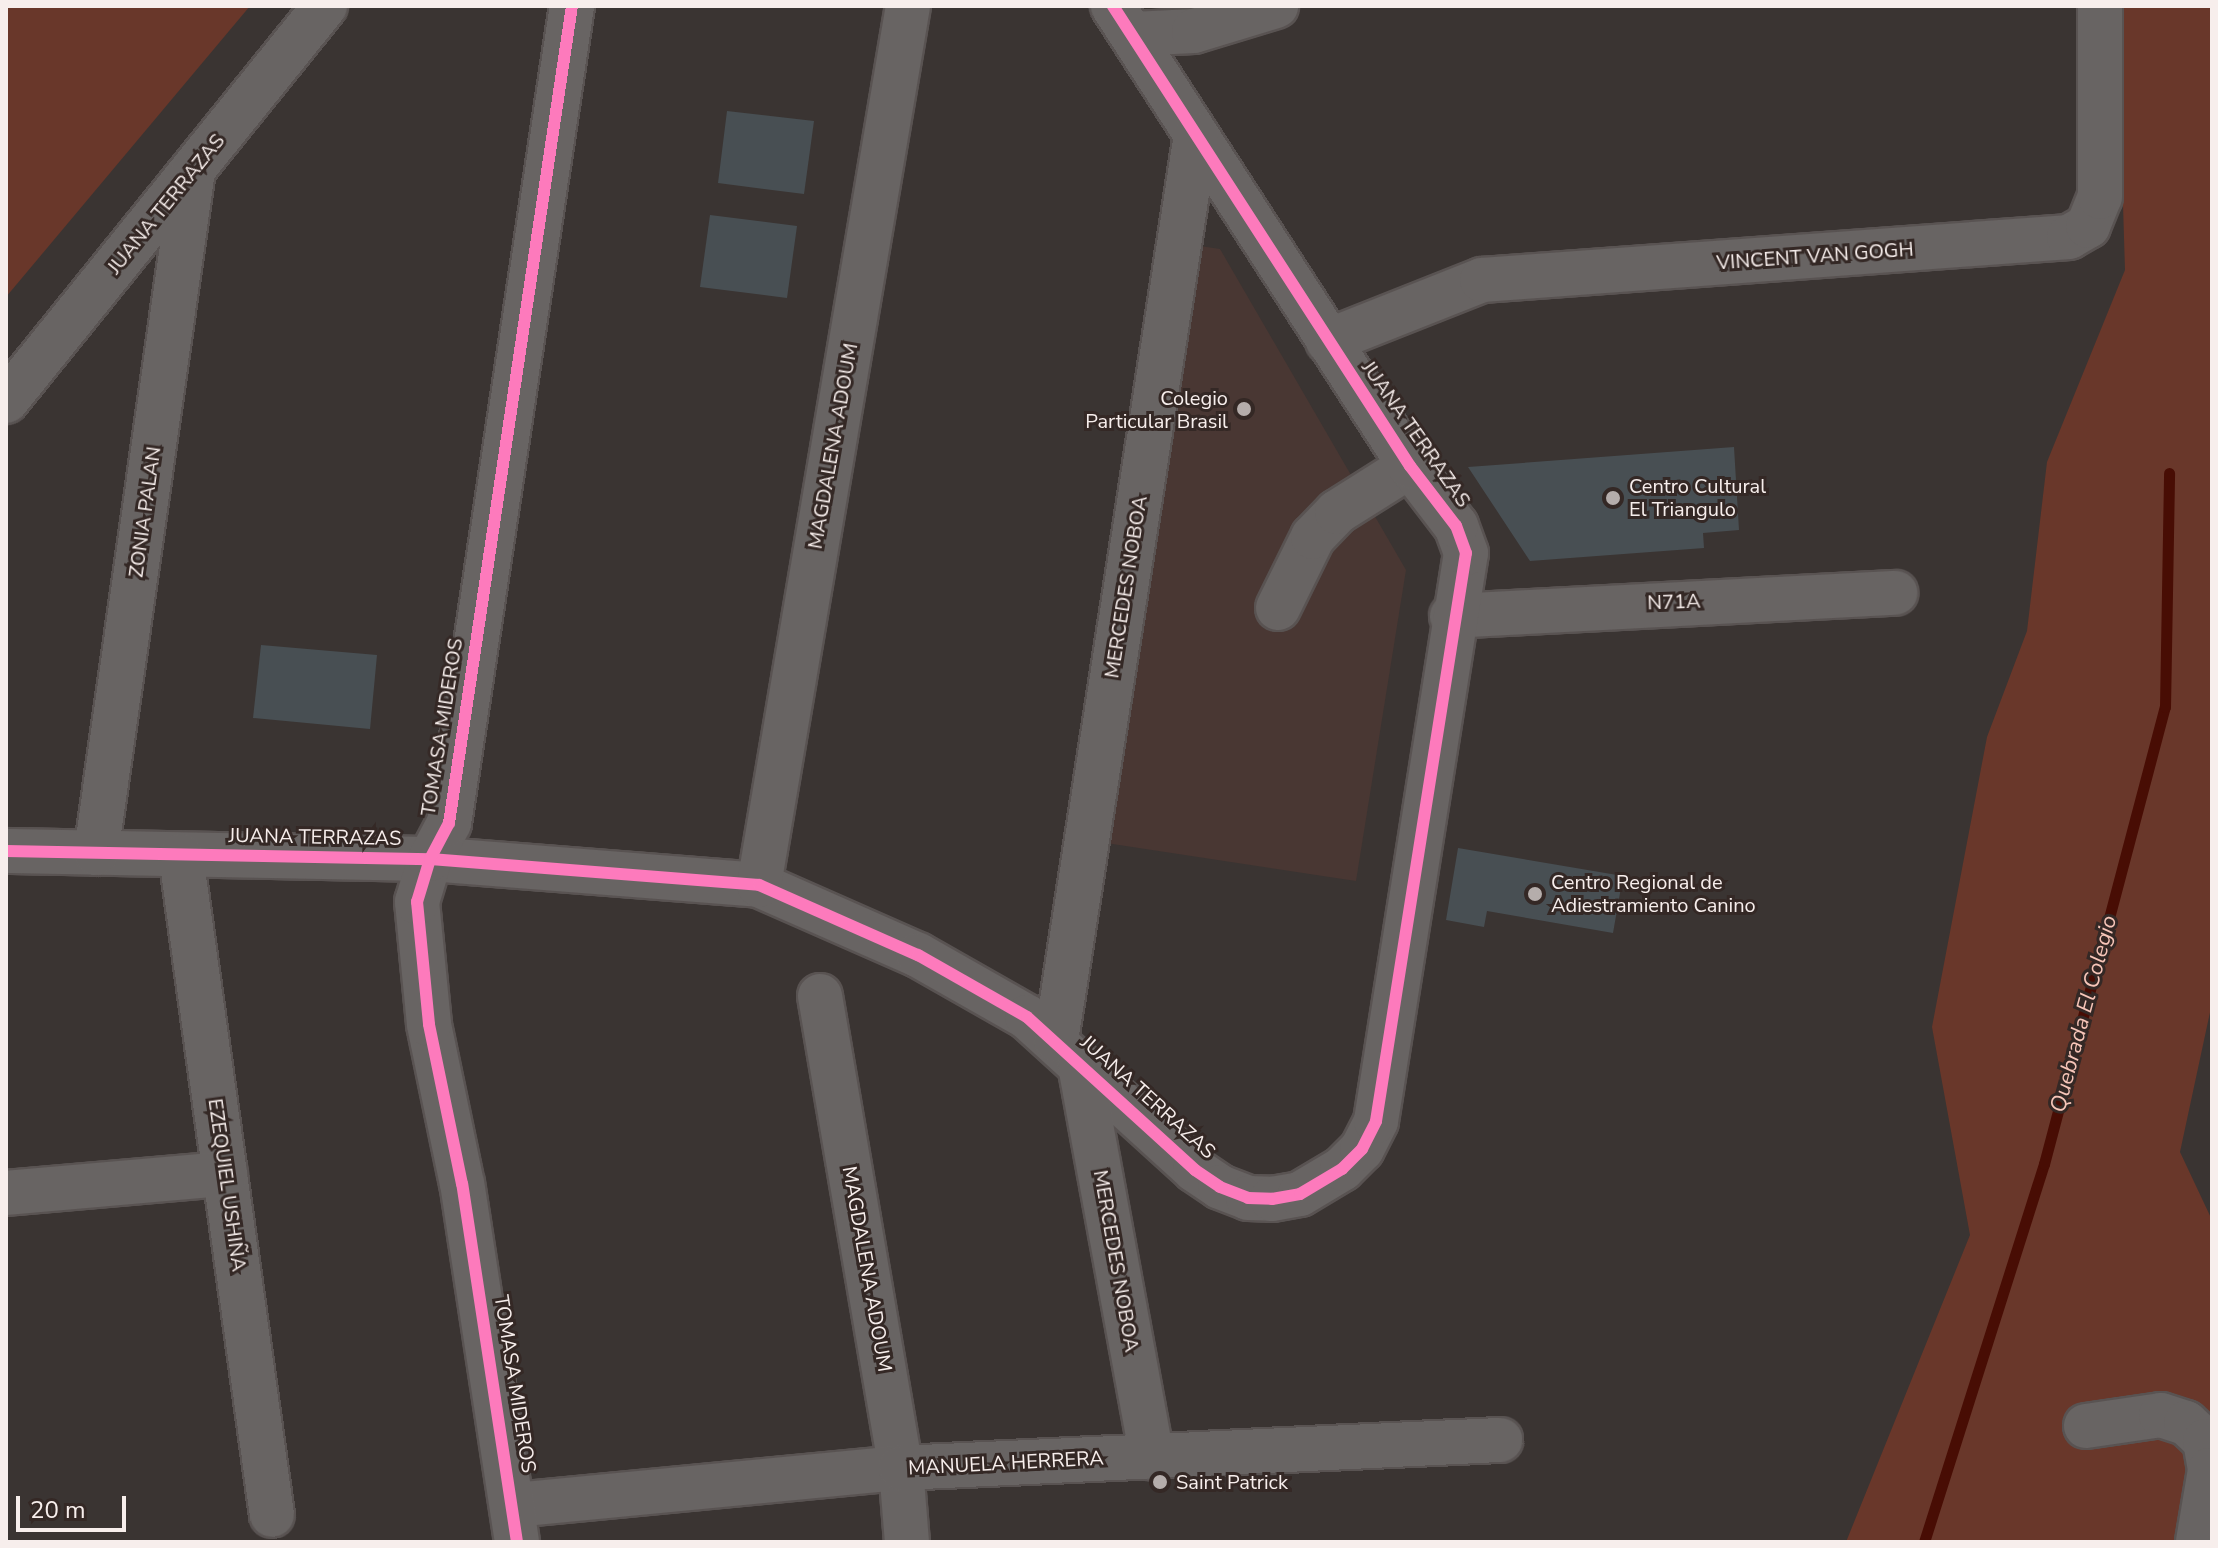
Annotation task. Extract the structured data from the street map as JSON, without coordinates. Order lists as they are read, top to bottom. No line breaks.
{"streets":{"street":["JUANA TERRAZAS","VINCENT VAN GOGH","MAGDALENA ADOUM","ZONIA PALAN","MERCEDES NOBOA","N71A","TOMASA MIDEROS","EZEQUIEL USHIÑA","MANUELA HERRERA"]},"crossings":[["JUANA TERRAZAS","VINCENT VAN GOGH"],["JUANA TERRAZAS","MAGDALENA ADOUM"],["JUANA TERRAZAS","ZONIA PALAN"],["JUANA TERRAZAS","MERCEDES NOBOA"],["JUANA TERRAZAS","N71A"],["JUANA TERRAZAS","TOMASA MIDEROS"],["JUANA TERRAZAS","EZEQUIEL USHIÑA"],["MAGDALENA ADOUM","MANUELA HERRERA"],["MERCEDES NOBOA","MANUELA HERRERA"],["TOMASA MIDEROS","MANUELA HERRERA"]],"water":["Quebrada El Colegio"],"places":["Colegio Particular Brasil","Centro Cultural El Triangulo","Centro Regional de Adiestramiento Canino","Saint Patrick"],"scale_bar":"20 m"}
